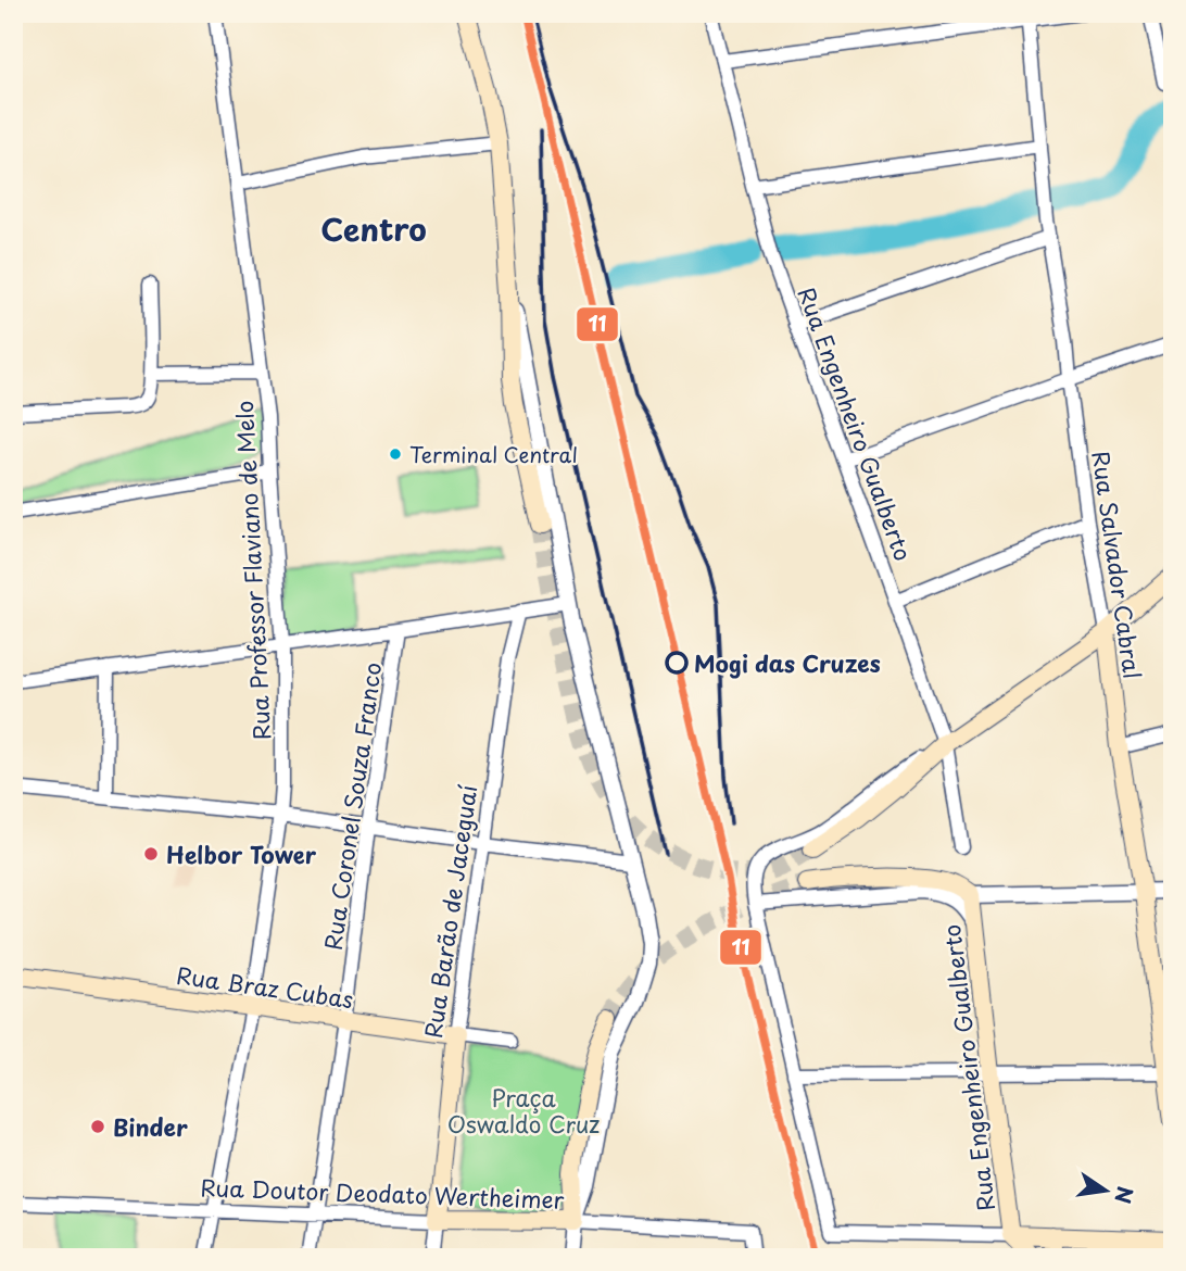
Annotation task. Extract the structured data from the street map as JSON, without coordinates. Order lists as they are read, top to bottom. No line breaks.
{"streets":{"main road":["Rua Engenheiro Gualberto","Rua Salvador Cabral","Rua Barão de Jaceguaí","Rua Braz Cubas","Rua Doutor Deodato Wertheimer"],"street":["Rua Professor Flaviano de Melo","Rua Coronel Souza Franco"]},"crossings":[["Rua Professor Flaviano de Melo","Rua Braz Cubas"],["Rua Professor Flaviano de Melo","Rua Doutor Deodato Wertheimer"],["Rua Coronel Souza Franco","Rua Braz Cubas"],["Rua Coronel Souza Franco","Rua Doutor Deodato Wertheimer"],["Rua Barão de Jaceguaí","Rua Braz Cubas"],["Rua Barão de Jaceguaí","Rua Doutor Deodato Wertheimer"]],"districts":["Centro"],"parks":["Praça Oswaldo Cruz"],"places":["Terminal Central","Mogi das Cruzes","Helbor Tower","Binder"],"lines":["transit line 11"],"north":"right"}
